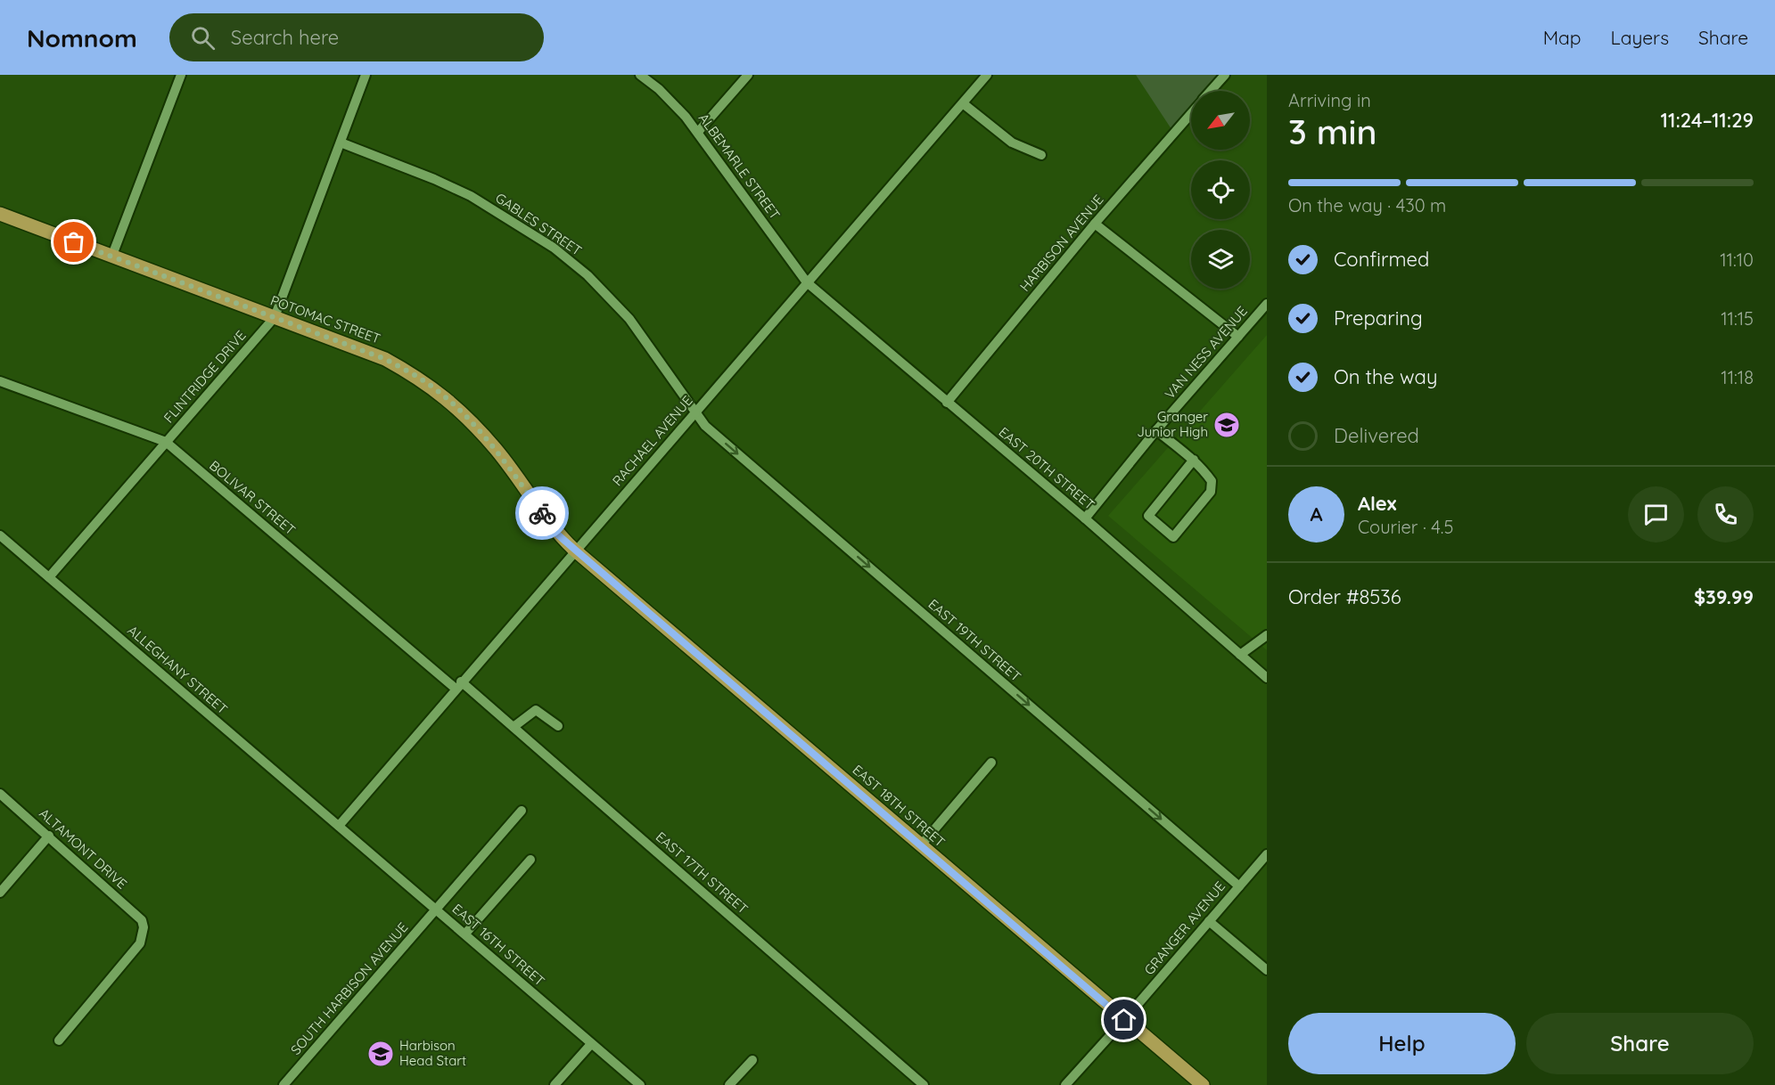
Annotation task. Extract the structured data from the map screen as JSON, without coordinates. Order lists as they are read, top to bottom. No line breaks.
{"streets":{"main road":["POTOMAC STREET","EAST 18TH STREET"],"street":["ALBEMARLE STREET","GABLES STREET","HARBISON AVENUE","VAN NESS AVENUE","FLINTRIDGE DRIVE","RACHAEL AVENUE","EAST 20TH STREET","BOLIVAR STREET","EAST 19TH STREET","ALLEGHANY STREET","ALTAMONT DRIVE","EAST 17TH STREET","GRANGER AVENUE","EAST 16TH STREET","SOUTH HARBISON AVENUE"]},"crossings":[["ALBEMARLE STREET","RACHAEL AVENUE"],["ALBEMARLE STREET","EAST 20TH STREET"],["GABLES STREET","FLINTRIDGE DRIVE"],["GABLES STREET","RACHAEL AVENUE"],["GABLES STREET","EAST 19TH STREET"],["HARBISON AVENUE","EAST 20TH STREET"],["POTOMAC STREET","FLINTRIDGE DRIVE"],["POTOMAC STREET","RACHAEL AVENUE"],["POTOMAC STREET","EAST 18TH STREET"],["VAN NESS AVENUE","EAST 20TH STREET"],["FLINTRIDGE DRIVE","BOLIVAR STREET"],["FLINTRIDGE DRIVE","ALLEGHANY STREET"],["RACHAEL AVENUE","EAST 20TH STREET"],["RACHAEL AVENUE","BOLIVAR STREET"],["RACHAEL AVENUE","EAST 19TH STREET"],["RACHAEL AVENUE","ALLEGHANY STREET"],["RACHAEL AVENUE","EAST 18TH STREET"],["RACHAEL AVENUE","EAST 17TH STREET"],["RACHAEL AVENUE","EAST 16TH STREET"],["BOLIVAR STREET","EAST 17TH STREET"],["EAST 19TH STREET","GRANGER AVENUE"],["ALLEGHANY STREET","EAST 16TH STREET"],["EAST 18TH STREET","GRANGER AVENUE"],["EAST 16TH STREET","SOUTH HARBISON AVENUE"]],"one_way":["EAST 19TH STREET"],"places":{"school or university":["Granger Junior High","Harbison Head Start"]},"north":"bottom left","page":{"header":"Nomnom","search":"Search here","nav":["Map","Layers","Share"],"heading":["3 min","Arriving in","11:24–11:29"],"panel":["Alex","Courier · 4.5","Order #8536","$39.99"],"bar":"On the way · 430 m","list":[["Confirmed","11:10"],["Preparing","11:15"],["On the way","11:18"],"Delivered"],"round":"A","buttons":["Help","Share"]}}
